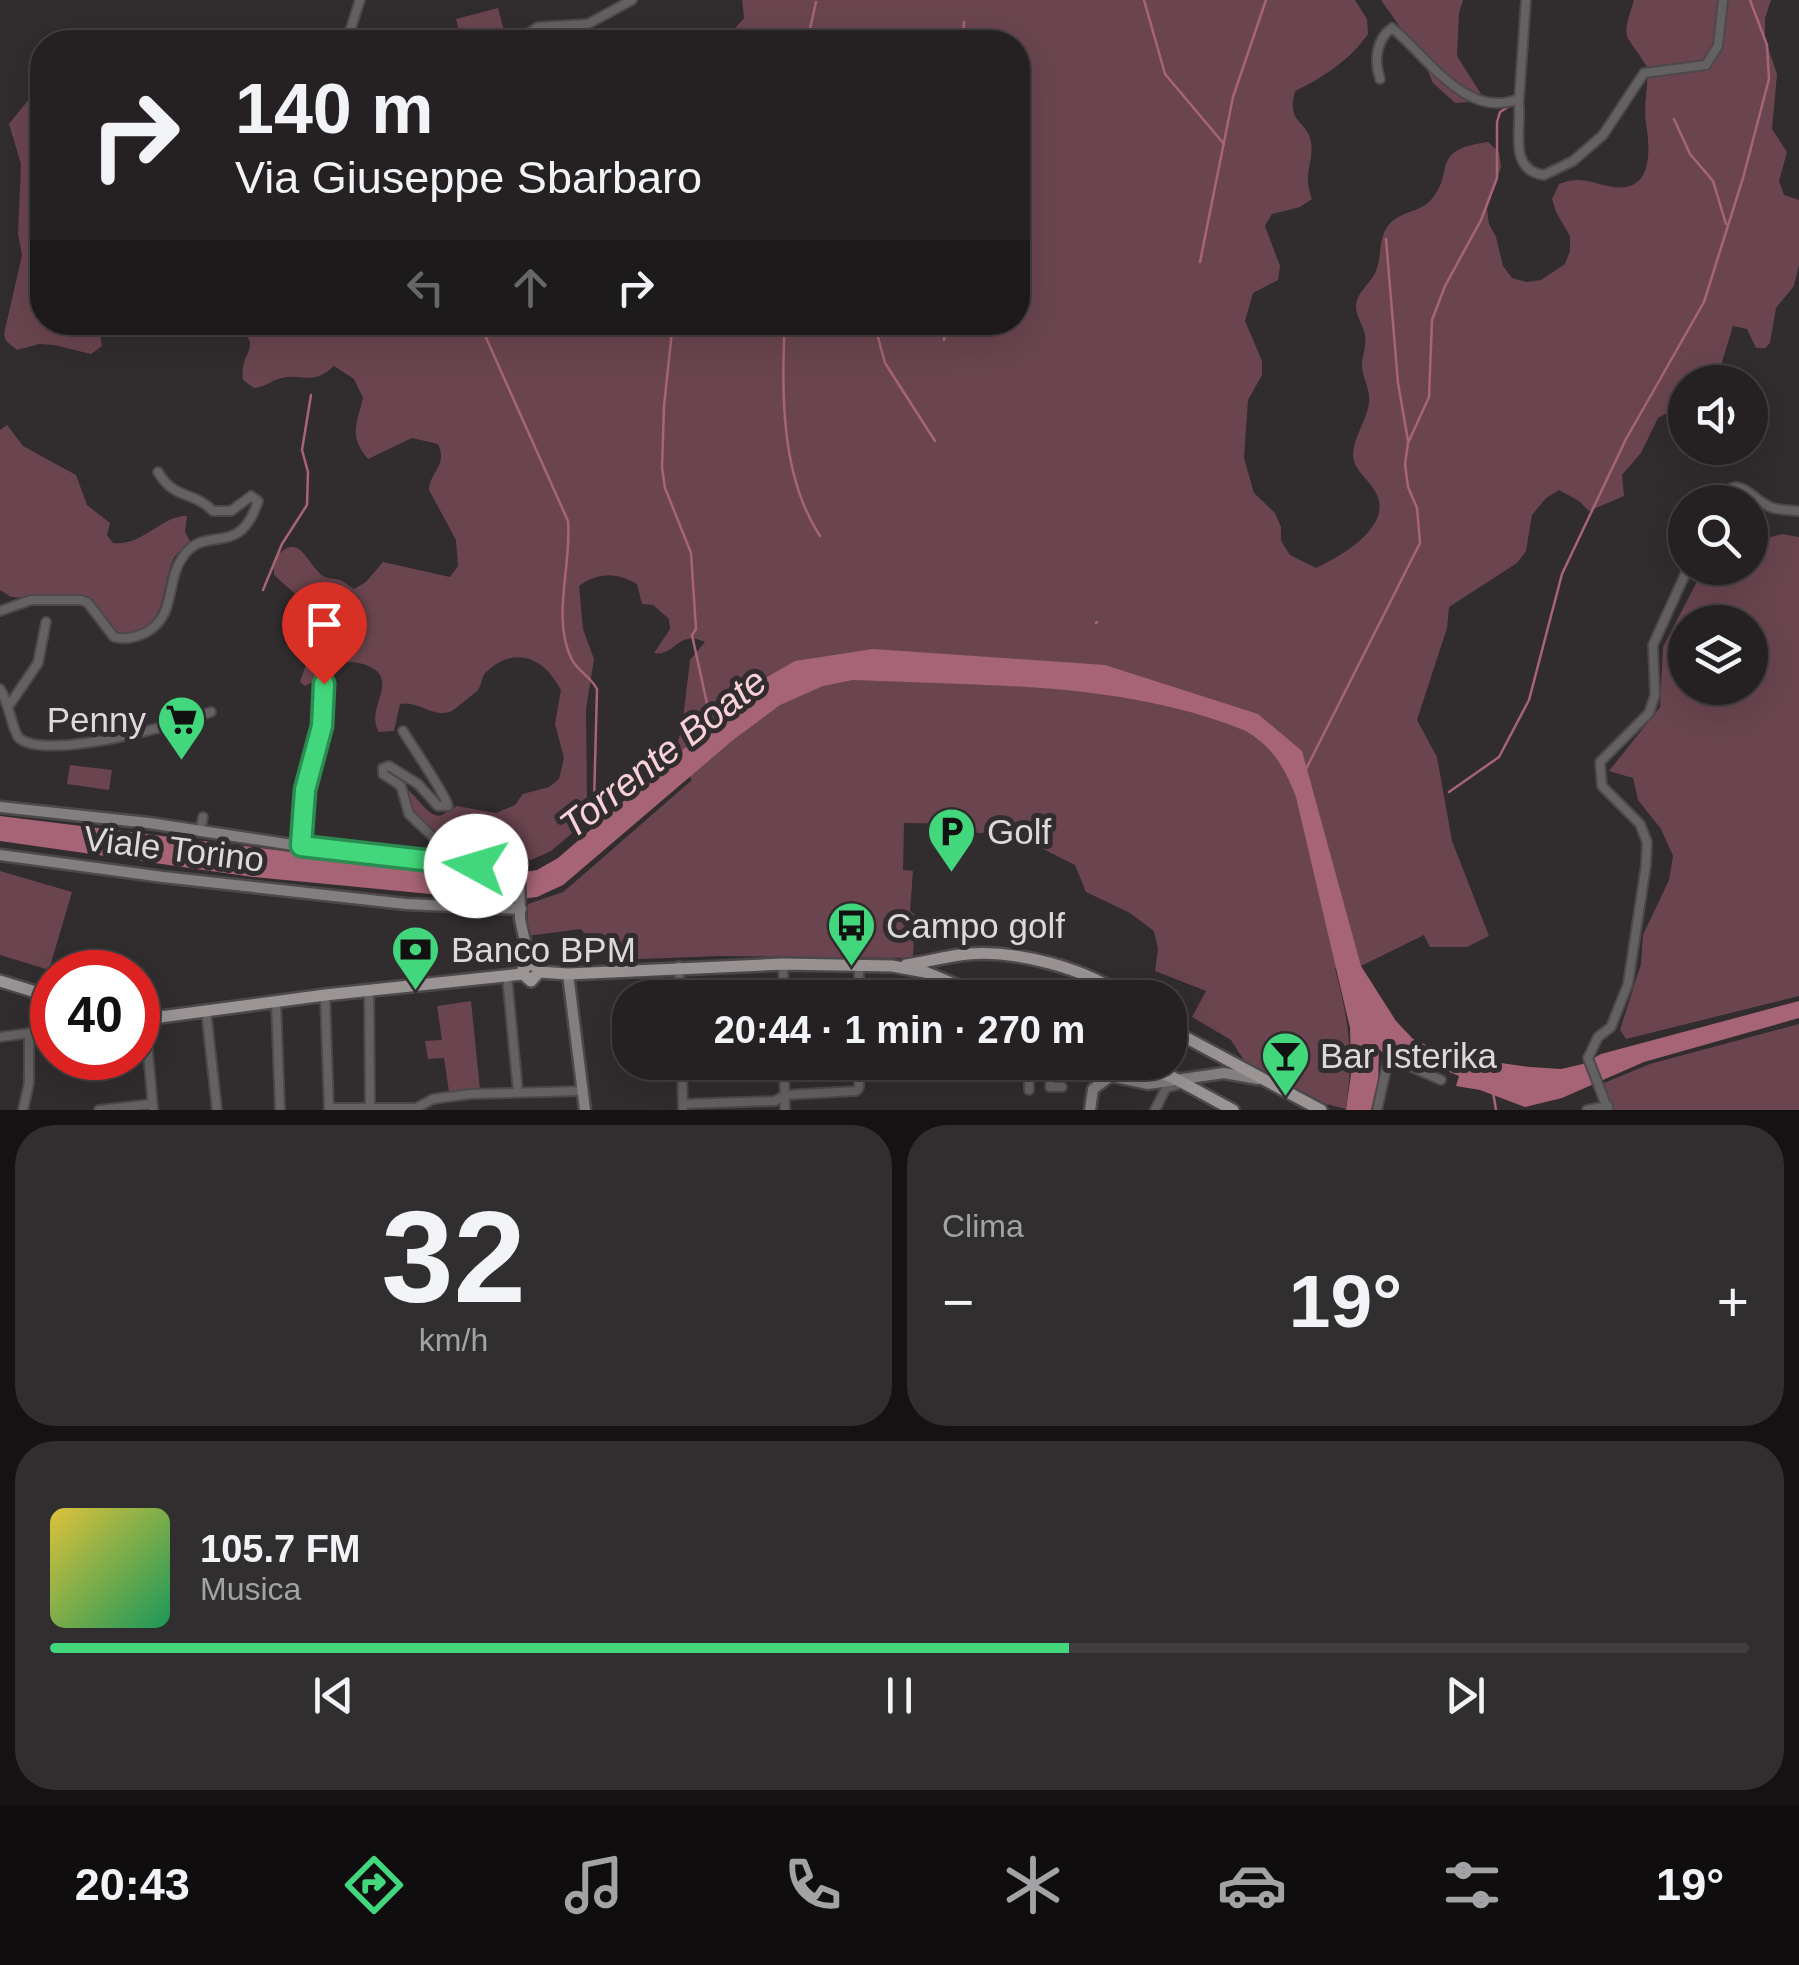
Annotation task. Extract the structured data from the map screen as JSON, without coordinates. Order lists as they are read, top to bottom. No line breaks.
{"streets":{"street":["Viale Torino"]},"water":["Torrente Boate"],"places":{"supermarket":["Penny"],"parking":["Golf"],"bus stop":["Campo golf"],"bank":["Banco BPM"],"bar":["Bar Isterika"]},"page":{"turn":["140 m","Via Giuseppe Sbarbaro"],"limit":"40","trip":"20:44 · 1 min · 270 m","tile":[["32","km/h"],"Clima"],"heat":["−","19°","+"],"song":["105.7 FM","Musica"],"tabs":["20:43","19°"]}}
